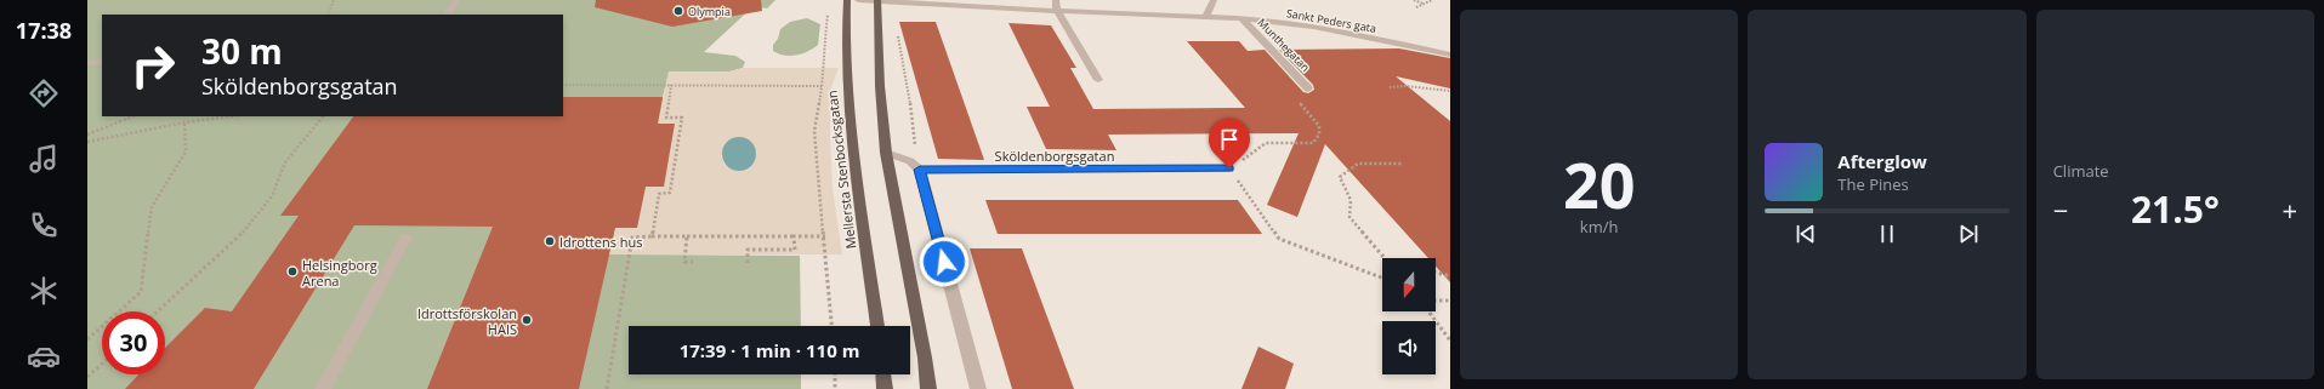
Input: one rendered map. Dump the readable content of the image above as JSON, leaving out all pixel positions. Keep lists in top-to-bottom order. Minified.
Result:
{"streets":{"main road":["Mellersta Stenbocksgatan"],"street":["Sankt Peders gata","Munthegatan","Sköldenborgsgatan"]},"crossings":[["Sankt Peders gata","Munthegatan"]],"places":["Olympia","Idrottens hus","Helsingborg Arena","Idrottsförskolan HAIS"],"north":"bottom","page":{"tabs":"17:38","tile":[["20","km/h"],"Climate"],"turn":["30 m","Sköldenborgsgatan"],"song":["Afterglow","The Pines"],"heat":["−","21.5°","+"],"limit":"30","trip":"17:39 · 1 min · 110 m"}}
